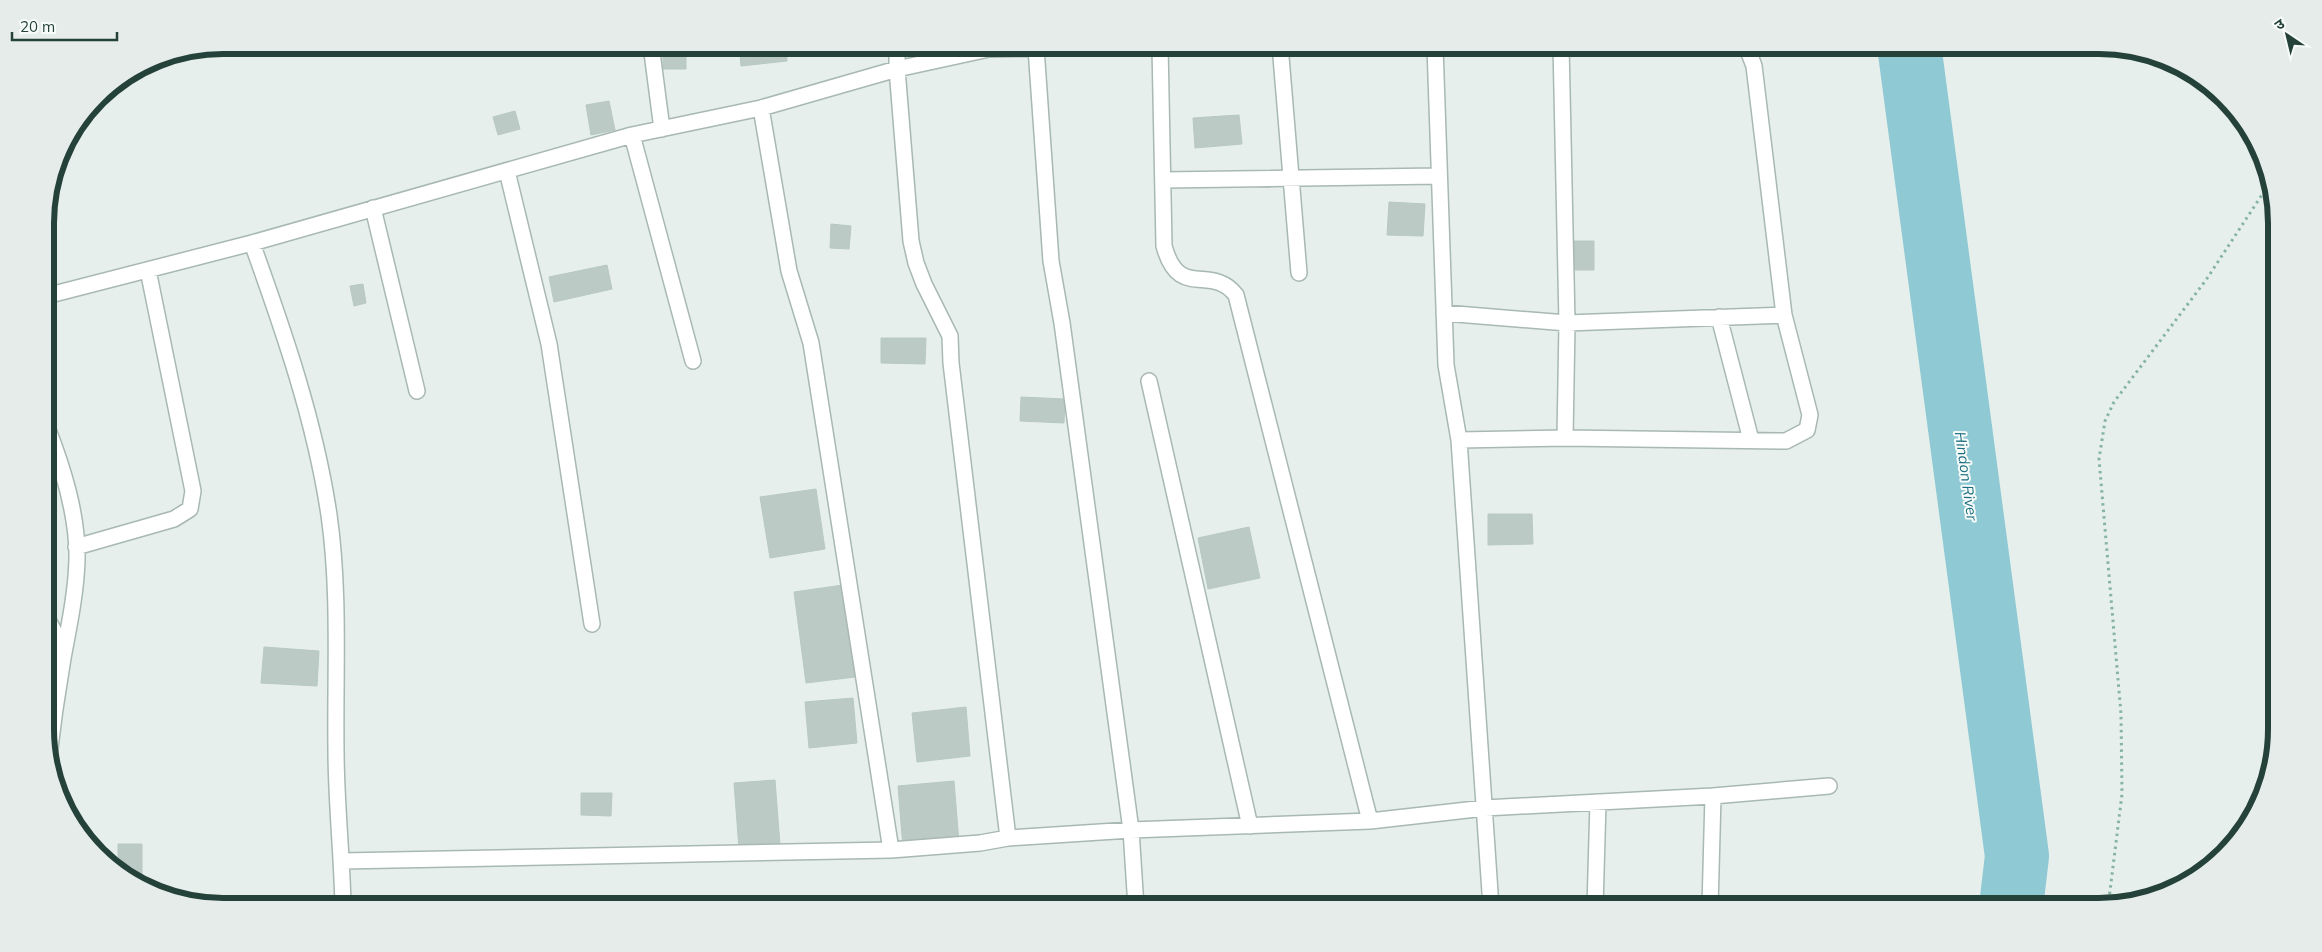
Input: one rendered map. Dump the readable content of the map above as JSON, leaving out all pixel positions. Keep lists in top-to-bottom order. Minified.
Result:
{"water":["Hindon River"],"scale_bar":"20 m","north":"top left"}
